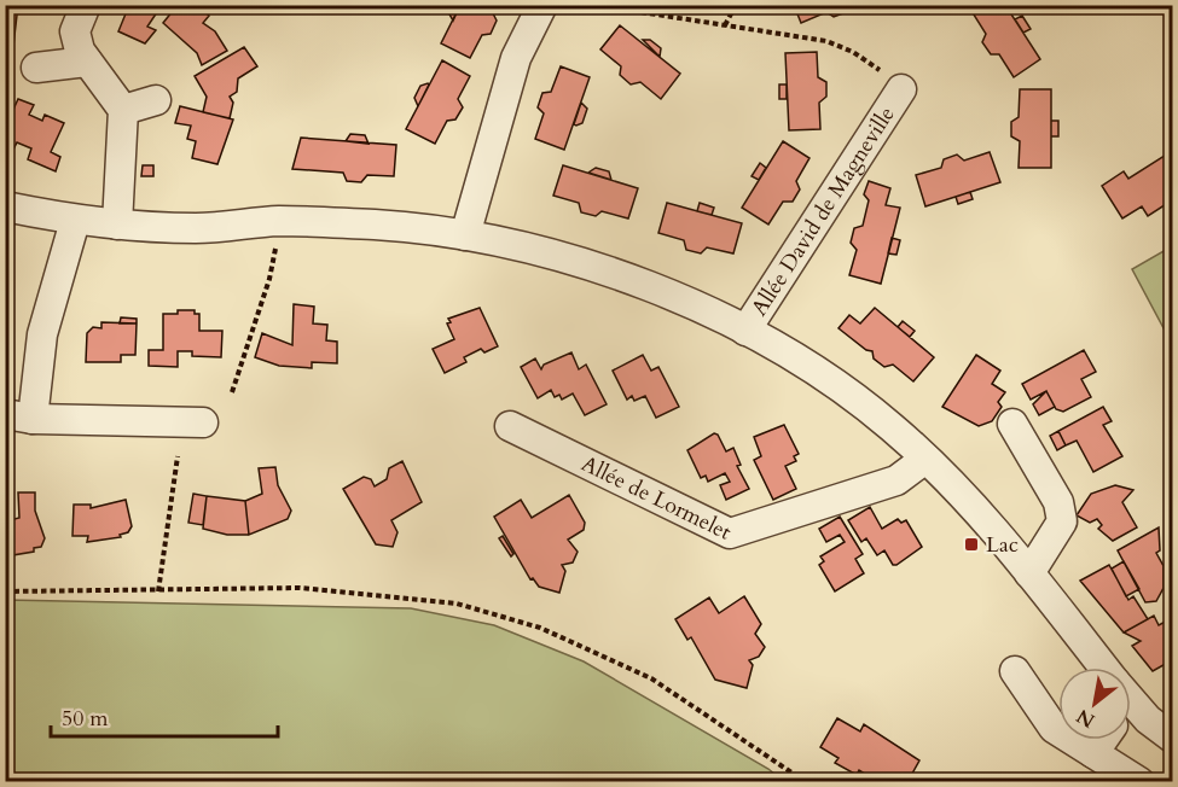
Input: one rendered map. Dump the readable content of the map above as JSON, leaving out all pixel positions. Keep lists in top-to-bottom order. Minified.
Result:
{"streets":{"street":["Allée David de Magneville","Allée de Lormelet"]},"places":{"transit":["Lac"]},"scale_bar":"50 m","north":"bottom left"}
